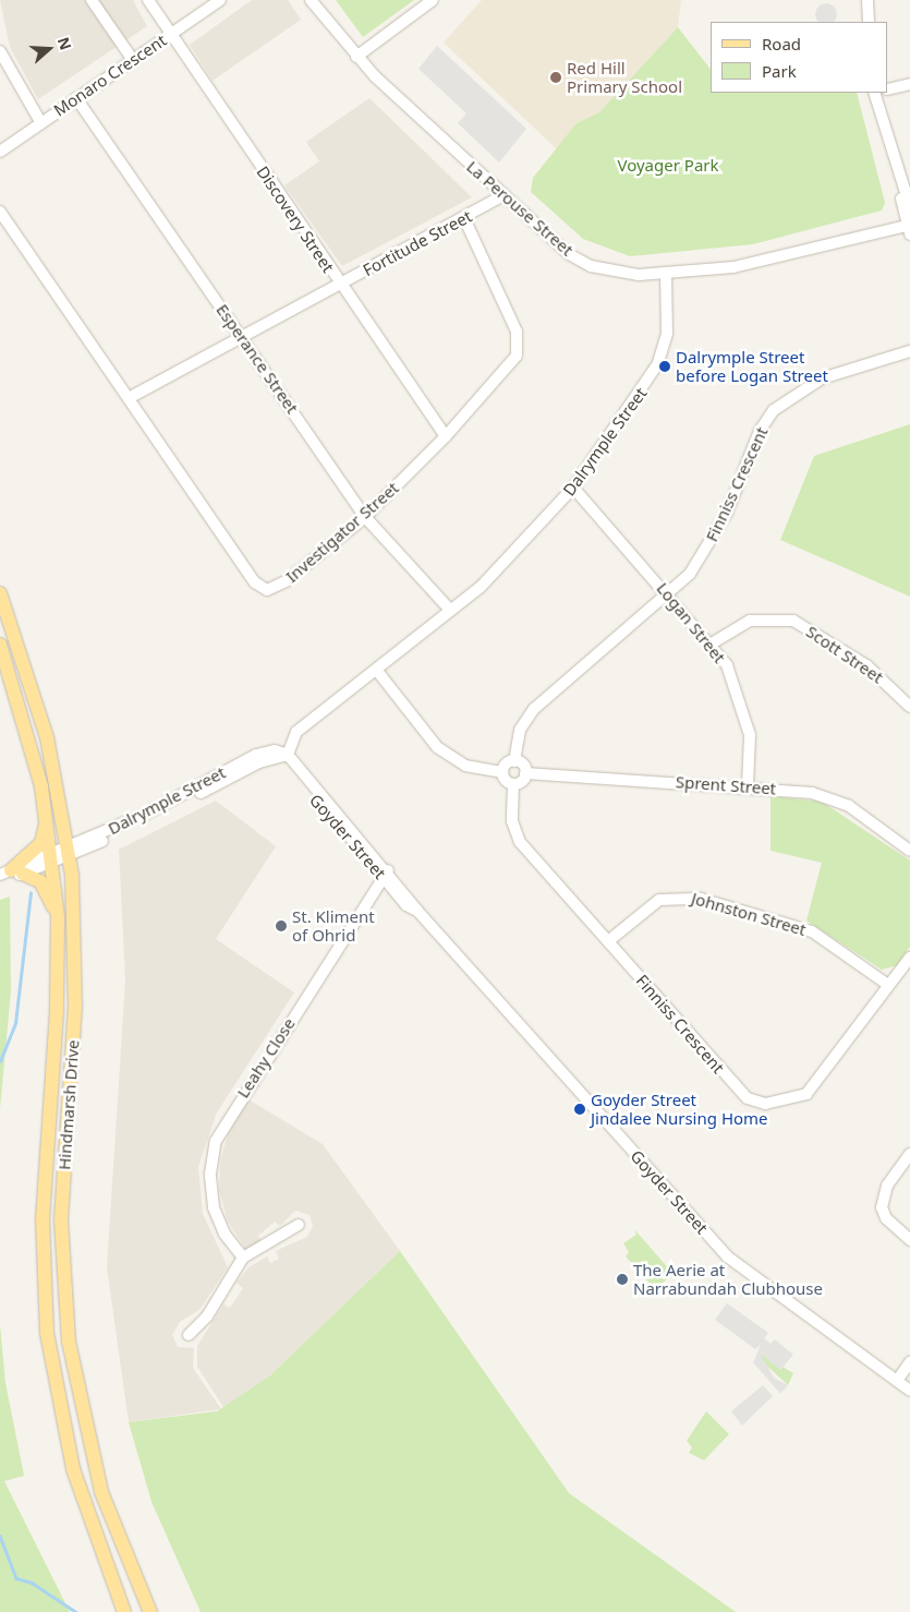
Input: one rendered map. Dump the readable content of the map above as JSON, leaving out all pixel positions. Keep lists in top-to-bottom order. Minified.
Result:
{"streets":{"main road":["Hindmarsh Drive"],"street":["Monaro Crescent","La Perouse Street","Discovery Street","Fortitude Street","Esperance Street","Dalrymple Street","Finniss Crescent","Investigator Street","Logan Street","Scott Street","Sprent Street","Goyder Street","Johnston Street","Leahy Close"]},"crossings":[["Monaro Crescent","Discovery Street"],["Monaro Crescent","Esperance Street"],["La Perouse Street","Fortitude Street"],["La Perouse Street","Dalrymple Street"],["Discovery Street","Fortitude Street"],["Discovery Street","Investigator Street"],["Fortitude Street","Esperance Street"],["Fortitude Street","Investigator Street"],["Esperance Street","Dalrymple Street"],["Esperance Street","Investigator Street"],["Dalrymple Street","Logan Street"],["Dalrymple Street","Goyder Street"],["Dalrymple Street","Hindmarsh Drive"],["Finniss Crescent","Logan Street"],["Finniss Crescent","Johnston Street"],["Logan Street","Scott Street"],["Logan Street","Sprent Street"],["Goyder Street","Leahy Close"]],"parks":["Voyager Park"],"places":["Red Hill Primary School","Dalrymple Street before Logan Street","St. Kliment of Ohrid","Goyder Street Jindalee Nursing Home","The Aerie at Narrabundah Clubhouse"],"legend":["Road","Park"],"north":"right"}
